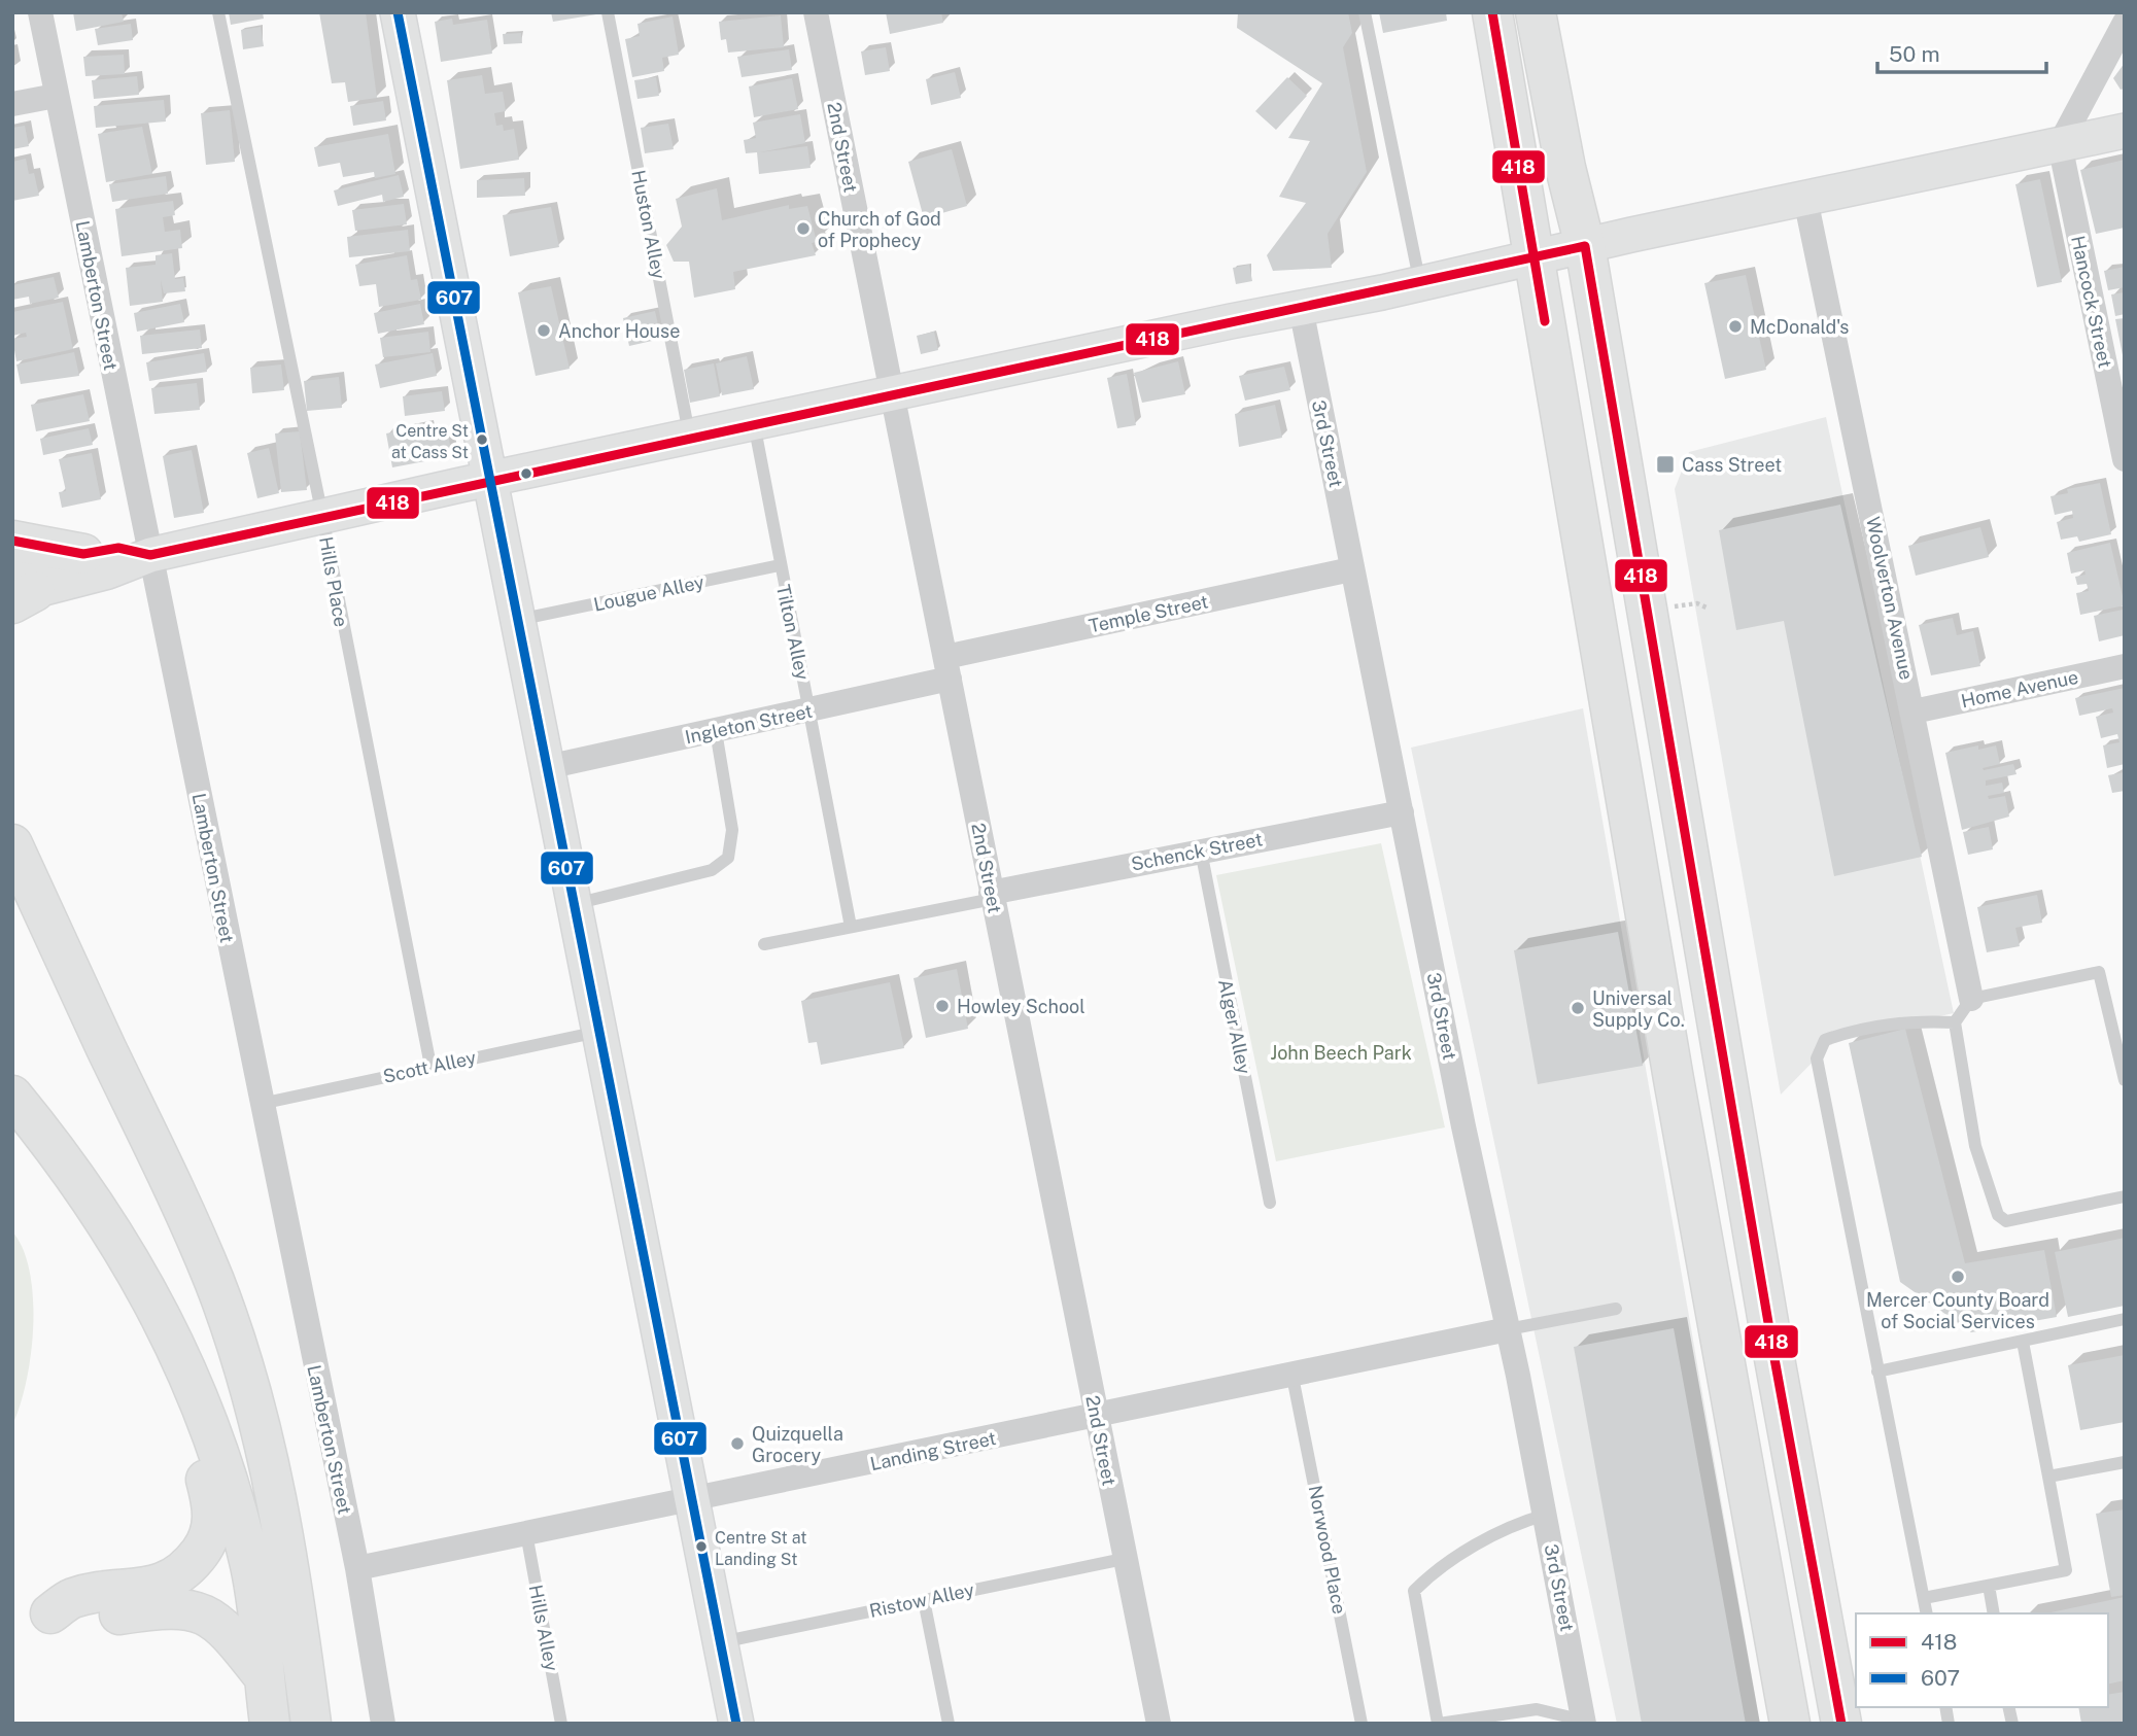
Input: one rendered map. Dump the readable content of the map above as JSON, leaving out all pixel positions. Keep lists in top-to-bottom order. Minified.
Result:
{"streets":{"street":["2nd Street","Lamberton Street","Hancock Street","3rd Street","Woolverton Avenue","Temple Street","Home Avenue","Ingleton Street","Schenck Street","Landing Street"],"lane":["Huston Alley","Hills Place","Lougue Alley","Tilton Alley","Alger Alley","Scott Alley","Norwood Place","Ristow Alley","Hills Alley"]},"crossings":[["2nd Street","Temple Street"],["2nd Street","Ingleton Street"],["2nd Street","Schenck Street"],["2nd Street","Landing Street"],["2nd Street","Ristow Alley"],["Lamberton Street","Scott Alley"],["Lamberton Street","Landing Street"],["3rd Street","Temple Street"],["3rd Street","Schenck Street"],["3rd Street","Landing Street"],["Hills Place","Scott Alley"],["Lougue Alley","Tilton Alley"],["Woolverton Avenue","Home Avenue"],["Temple Street","Ingleton Street"],["Tilton Alley","Ingleton Street"],["Tilton Alley","Schenck Street"],["Schenck Street","Alger Alley"],["Landing Street","Norwood Place"],["Landing Street","Hills Alley"]],"parks":["John Beech Park"],"places":{"other":["Church of God of Prophecy","McDonald's","Anchor House","Centre St at Cass St","Howley School","Universal Supply Co.","Mercer County Board of Social Services","Quizquella Grocery","Centre St at Landing St"],"transit":["Cass Street"]},"lines":["transit line 418","transit line 607"],"legend":["418","607"],"scale_bar":"50 m"}
